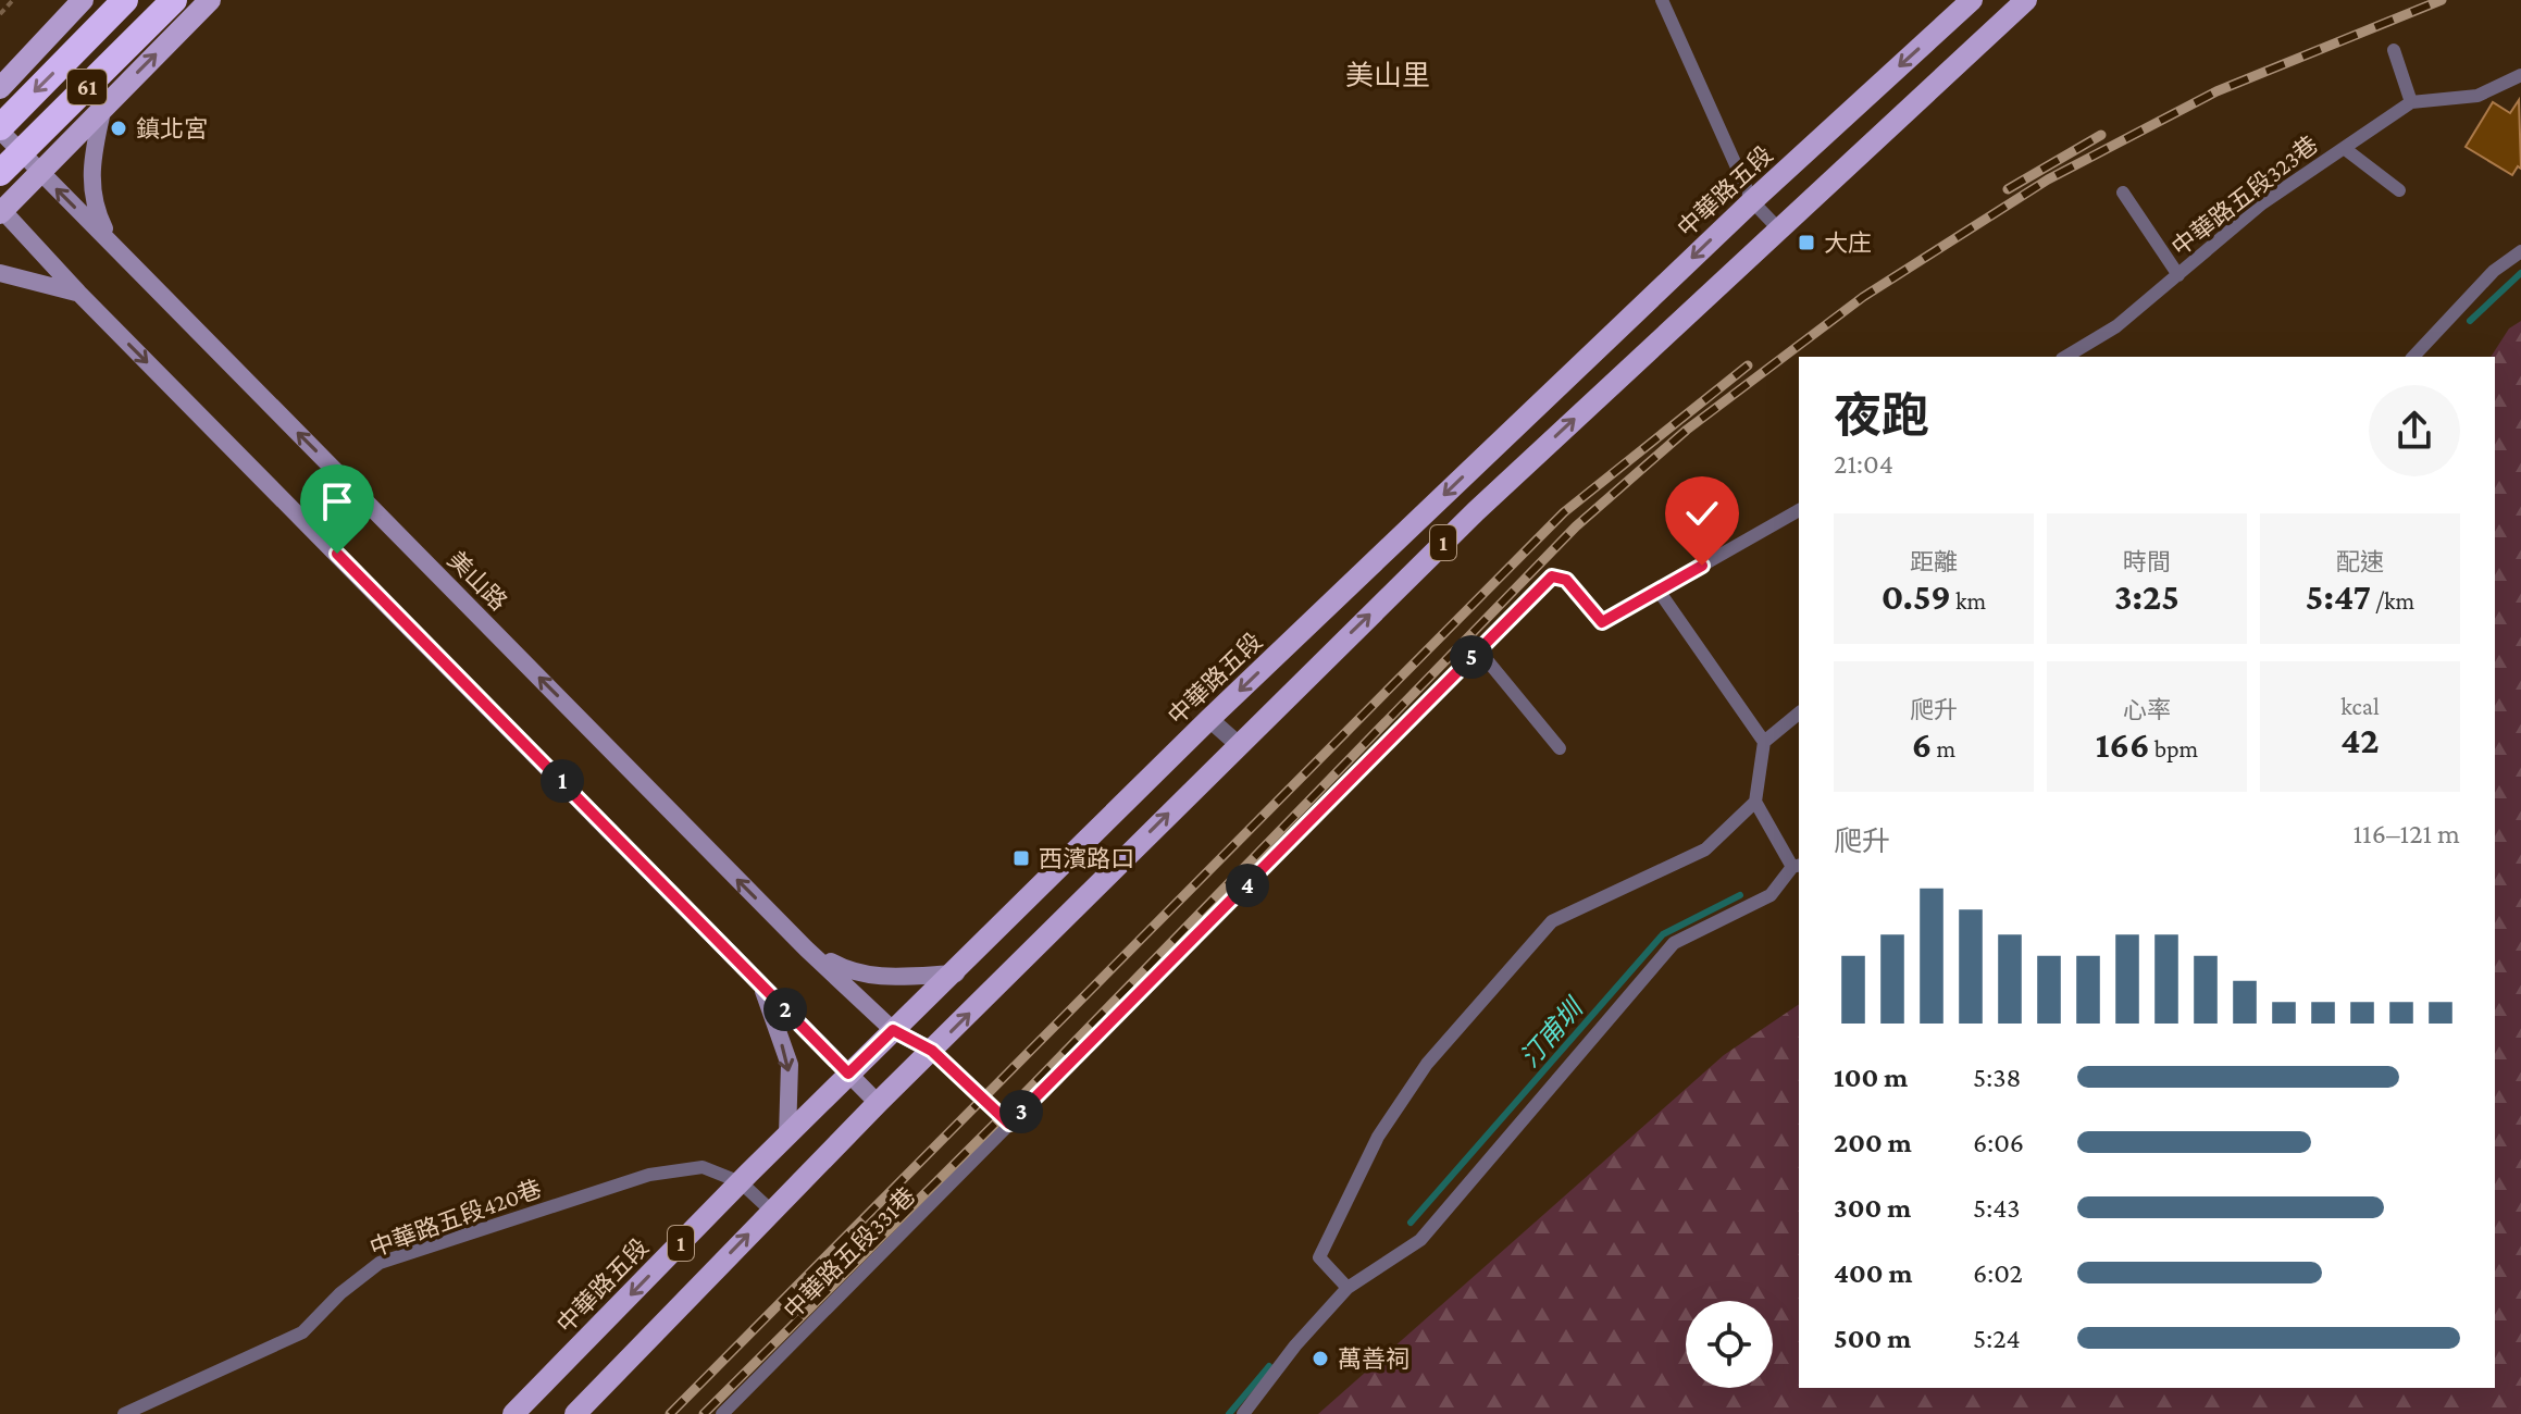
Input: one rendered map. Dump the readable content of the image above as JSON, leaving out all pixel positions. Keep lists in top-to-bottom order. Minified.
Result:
{"streets":{"highway":["61"],"main road":["中華路五段","1"],"street":["美山路"],"lane":["中華路五段323巷","中華路五段420巷","中華路五段331巷"]},"crossings":[["61","美山路"],["中華路五段","美山路"],["中華路五段","中華路五段420巷"],["1","美山路"],["1","中華路五段420巷"]],"districts":["美山里"],"water":["汀甫圳"],"places":{"other":["鎮北宮","萬善祠"],"transit":["大庄","西濱路口"]},"page":{"heading":["夜跑","21:04"],"stats":[["距離","0.59 km"],["時間","3:25"],["配速","5:47 /km"],["爬升","6 m"],["心率","166 bpm"],["kcal","42"]],"pins":["5","1","4","2","3"],"chart":["爬升","116–121 m"],"list":[{"name":"100 m","note":"5:38"},{"name":"200 m","note":"6:06"},{"name":"300 m","note":"5:43"},{"name":"400 m","note":"6:02"},{"name":"500 m","note":"5:24"}]}}
